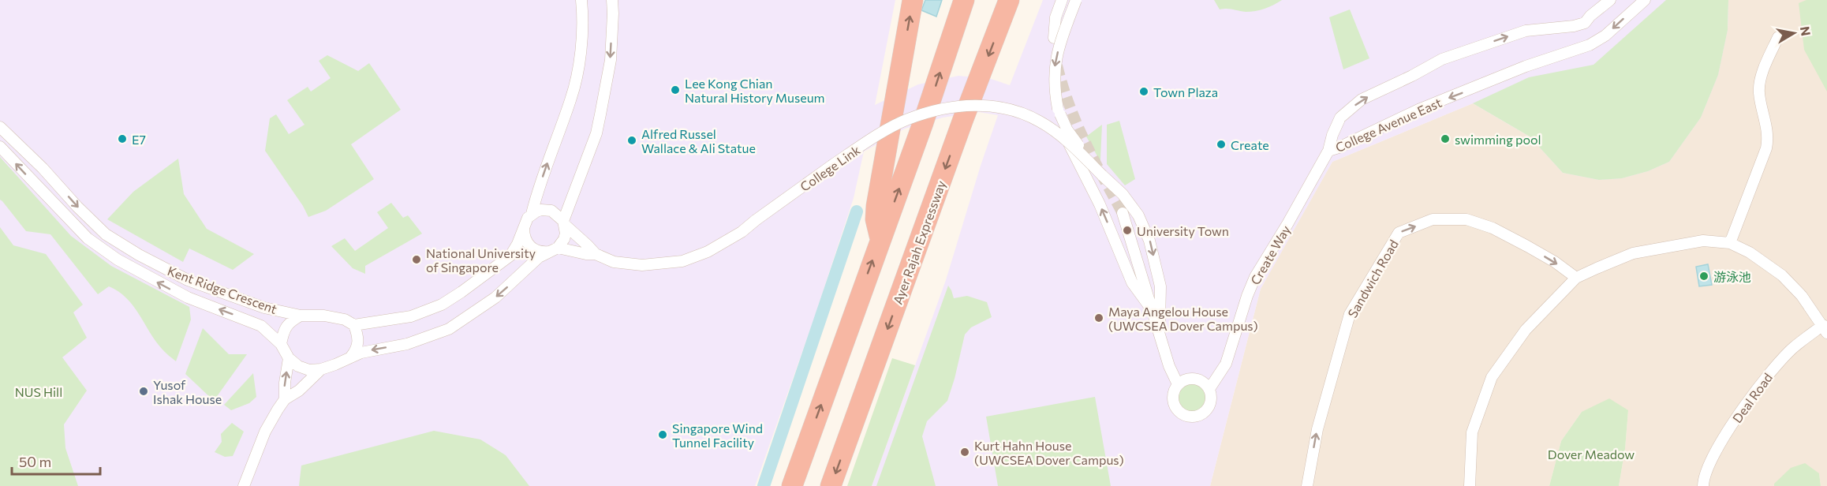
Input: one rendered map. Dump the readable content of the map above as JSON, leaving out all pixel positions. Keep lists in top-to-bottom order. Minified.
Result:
{"streets":{"highway":["Ayer Rajah Expressway"],"street":["College Avenue East","College Link","Create Way","Sandwich Road","Kent Ridge Crescent","Deal Road"]},"crossings":[["College Avenue East","Create Way"],["College Link","Create Way"],["College Link","Kent Ridge Crescent"]],"parks":["NUS Hill","Dover Meadow"],"places":["Lee Kong Chian Natural History Museum","Town Plaza","E7","swimming pool","Alfred Russel Wallace & Ali Statue","Create","University Town","National University of Singapore","游泳池","Maya Angelou House (UWCSEA Dover Campus)","Yusof Ishak House","Singapore Wind Tunnel Facility","Kurt Hahn House (UWCSEA Dover Campus)"],"scale_bar":"50 m","north":"right"}
